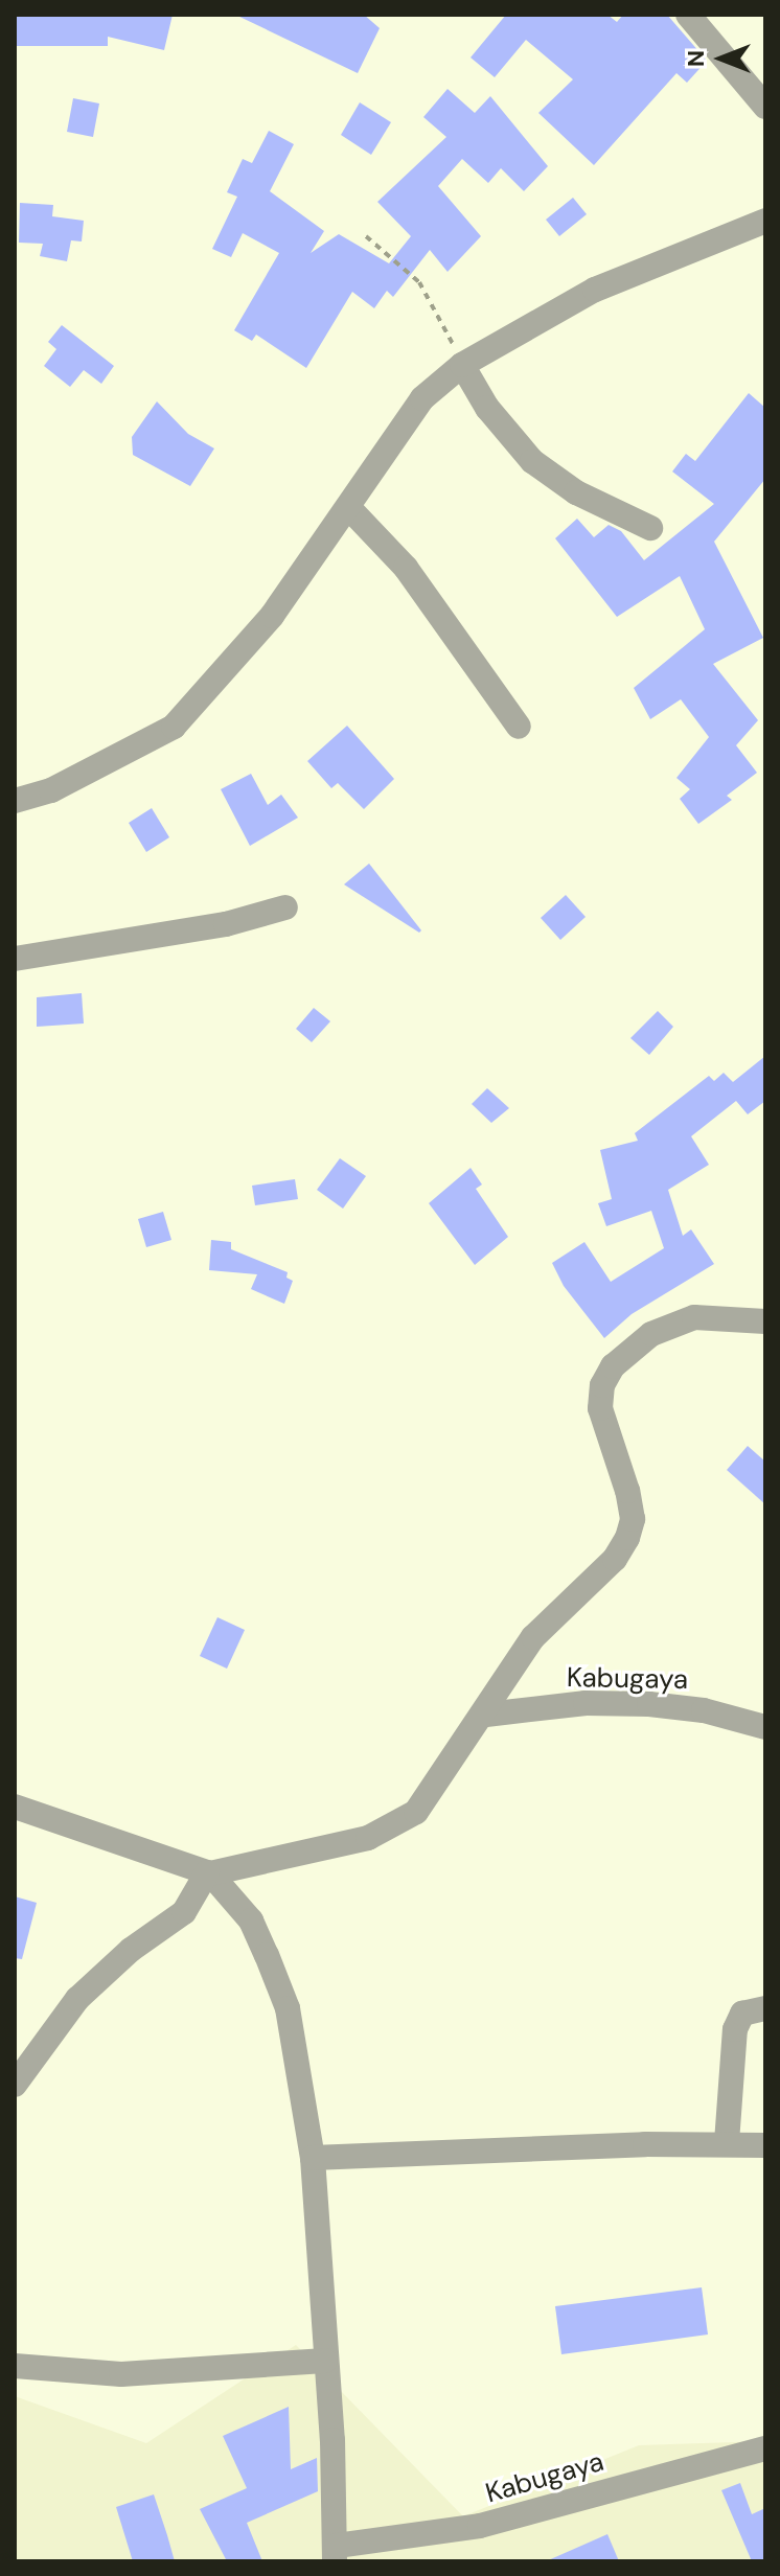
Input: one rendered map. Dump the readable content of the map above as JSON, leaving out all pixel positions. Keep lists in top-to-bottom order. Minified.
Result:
{"streets":{"street":["Kabugaya"]},"north":"left"}
